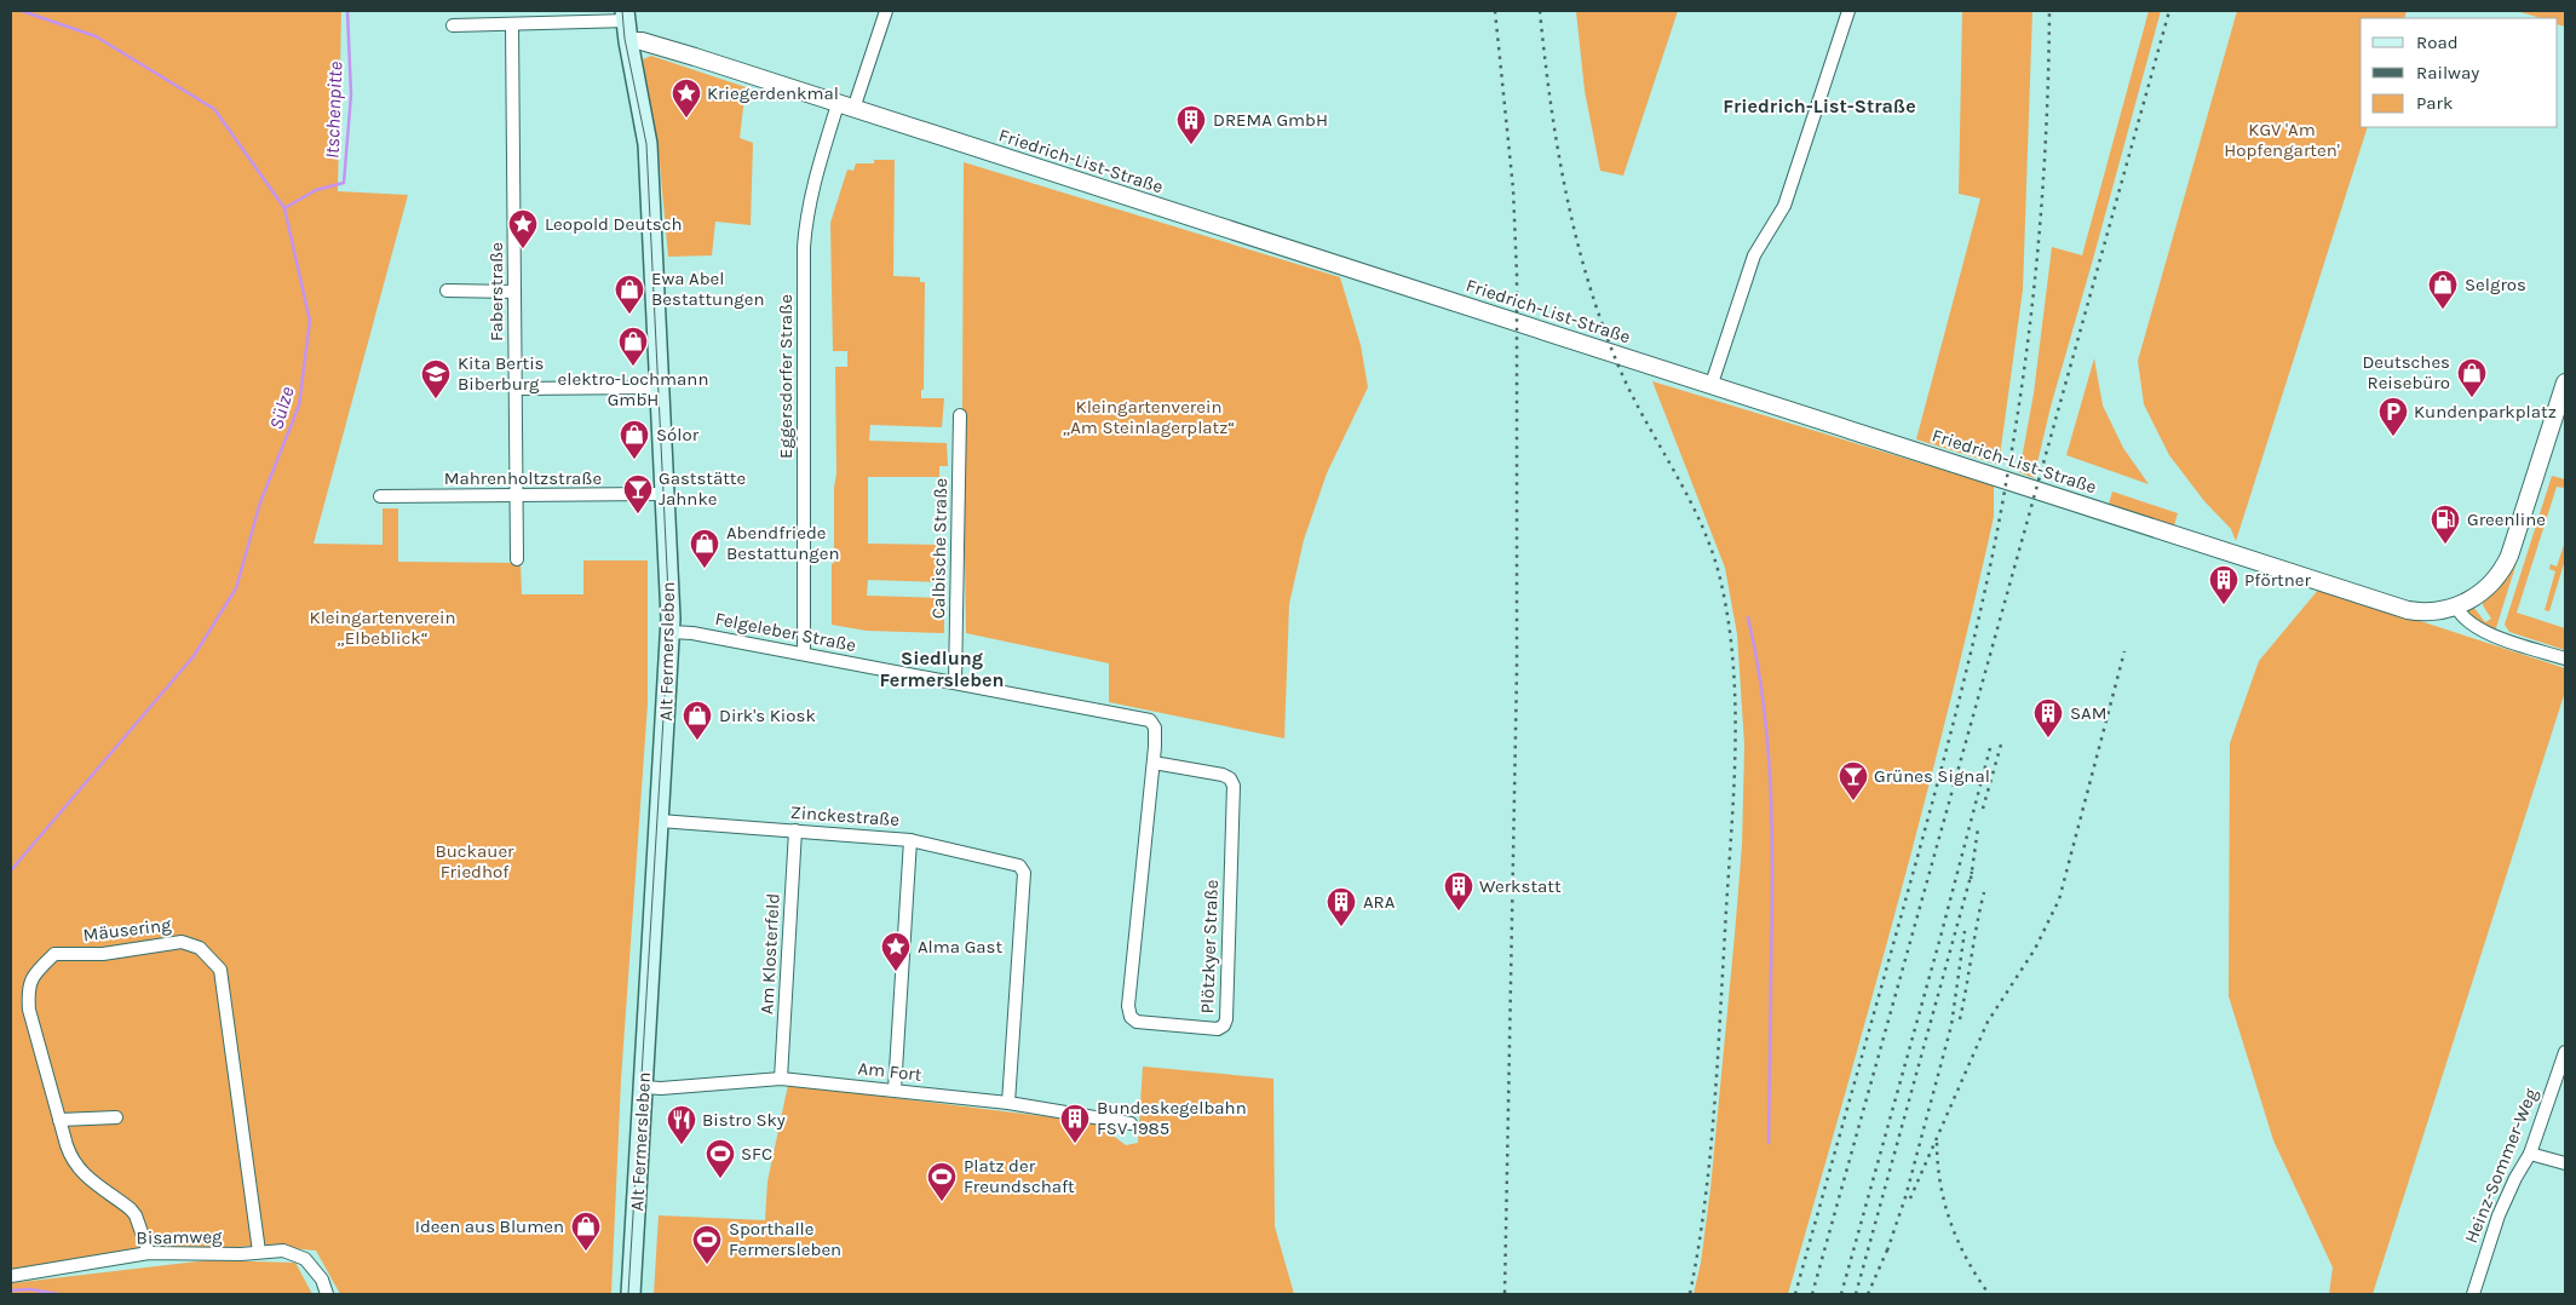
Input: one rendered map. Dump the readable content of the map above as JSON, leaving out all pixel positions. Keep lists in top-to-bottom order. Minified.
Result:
{"streets":{"main road":["Alt Fermersleben"],"street":["Friedrich-List-Straße","Faberstraße","Eggersdorfer Straße","Mahrenholtzstraße","Calbische Straße","Felgeleber Straße","Zinckestraße","Mäusering","Plötzkyer Straße","Am Klosterfeld","Am Fort","Heinz-Sommer-Weg","Bisamweg"]},"crossings":[["Friedrich-List-Straße","Eggersdorfer Straße"],["Friedrich-List-Straße","Alt Fermersleben"],["Faberstraße","Mahrenholtzstraße"],["Eggersdorfer Straße","Felgeleber Straße"],["Mahrenholtzstraße","Alt Fermersleben"],["Calbische Straße","Felgeleber Straße"],["Felgeleber Straße","Alt Fermersleben"],["Felgeleber Straße","Plötzkyer Straße"],["Alt Fermersleben","Zinckestraße"],["Alt Fermersleben","Am Fort"],["Zinckestraße","Am Klosterfeld"],["Zinckestraße","Am Fort"],["Mäusering","Bisamweg"],["Am Klosterfeld","Am Fort"]],"districts":["Friedrich-List-Straße","Siedlung Fermersleben"],"water":["Itschenpitte","Sülze"],"parks":["KGV 'Am Hopfengarten'","Kleingartenverein „Am Steinlagerplatz“","Kleingartenverein „Elbeblick“","Buckauer Friedhof"],"places":{"place":["Kriegerdenkmal","Leopold Deutsch","Alma Gast"],"building":["DREMA GmbH","Pförtner","SAM","Werkstatt","ARA","Bundeskegelbahn FSV 1985"],"shop":["Selgros","Ewa Abel Bestattungen","elektro-Lochmann GmbH","Deutsches Reisebüro","Sólor","Abendfriede Bestattungen","Dirk's Kiosk","Ideen aus Blumen"],"school or university":["Kita Bertis Biberburg"],"parking":["Kundenparkplatz"],"bar":["Gaststätte Jahnke","Grünes Signal"],"fuel station":["Greenline"],"restaurant":["Bistro Sky"],"sports":["SFC","Platz der Freundschaft","Sporthalle Fermersleben"]},"legend":["Road","Railway","Park"]}
